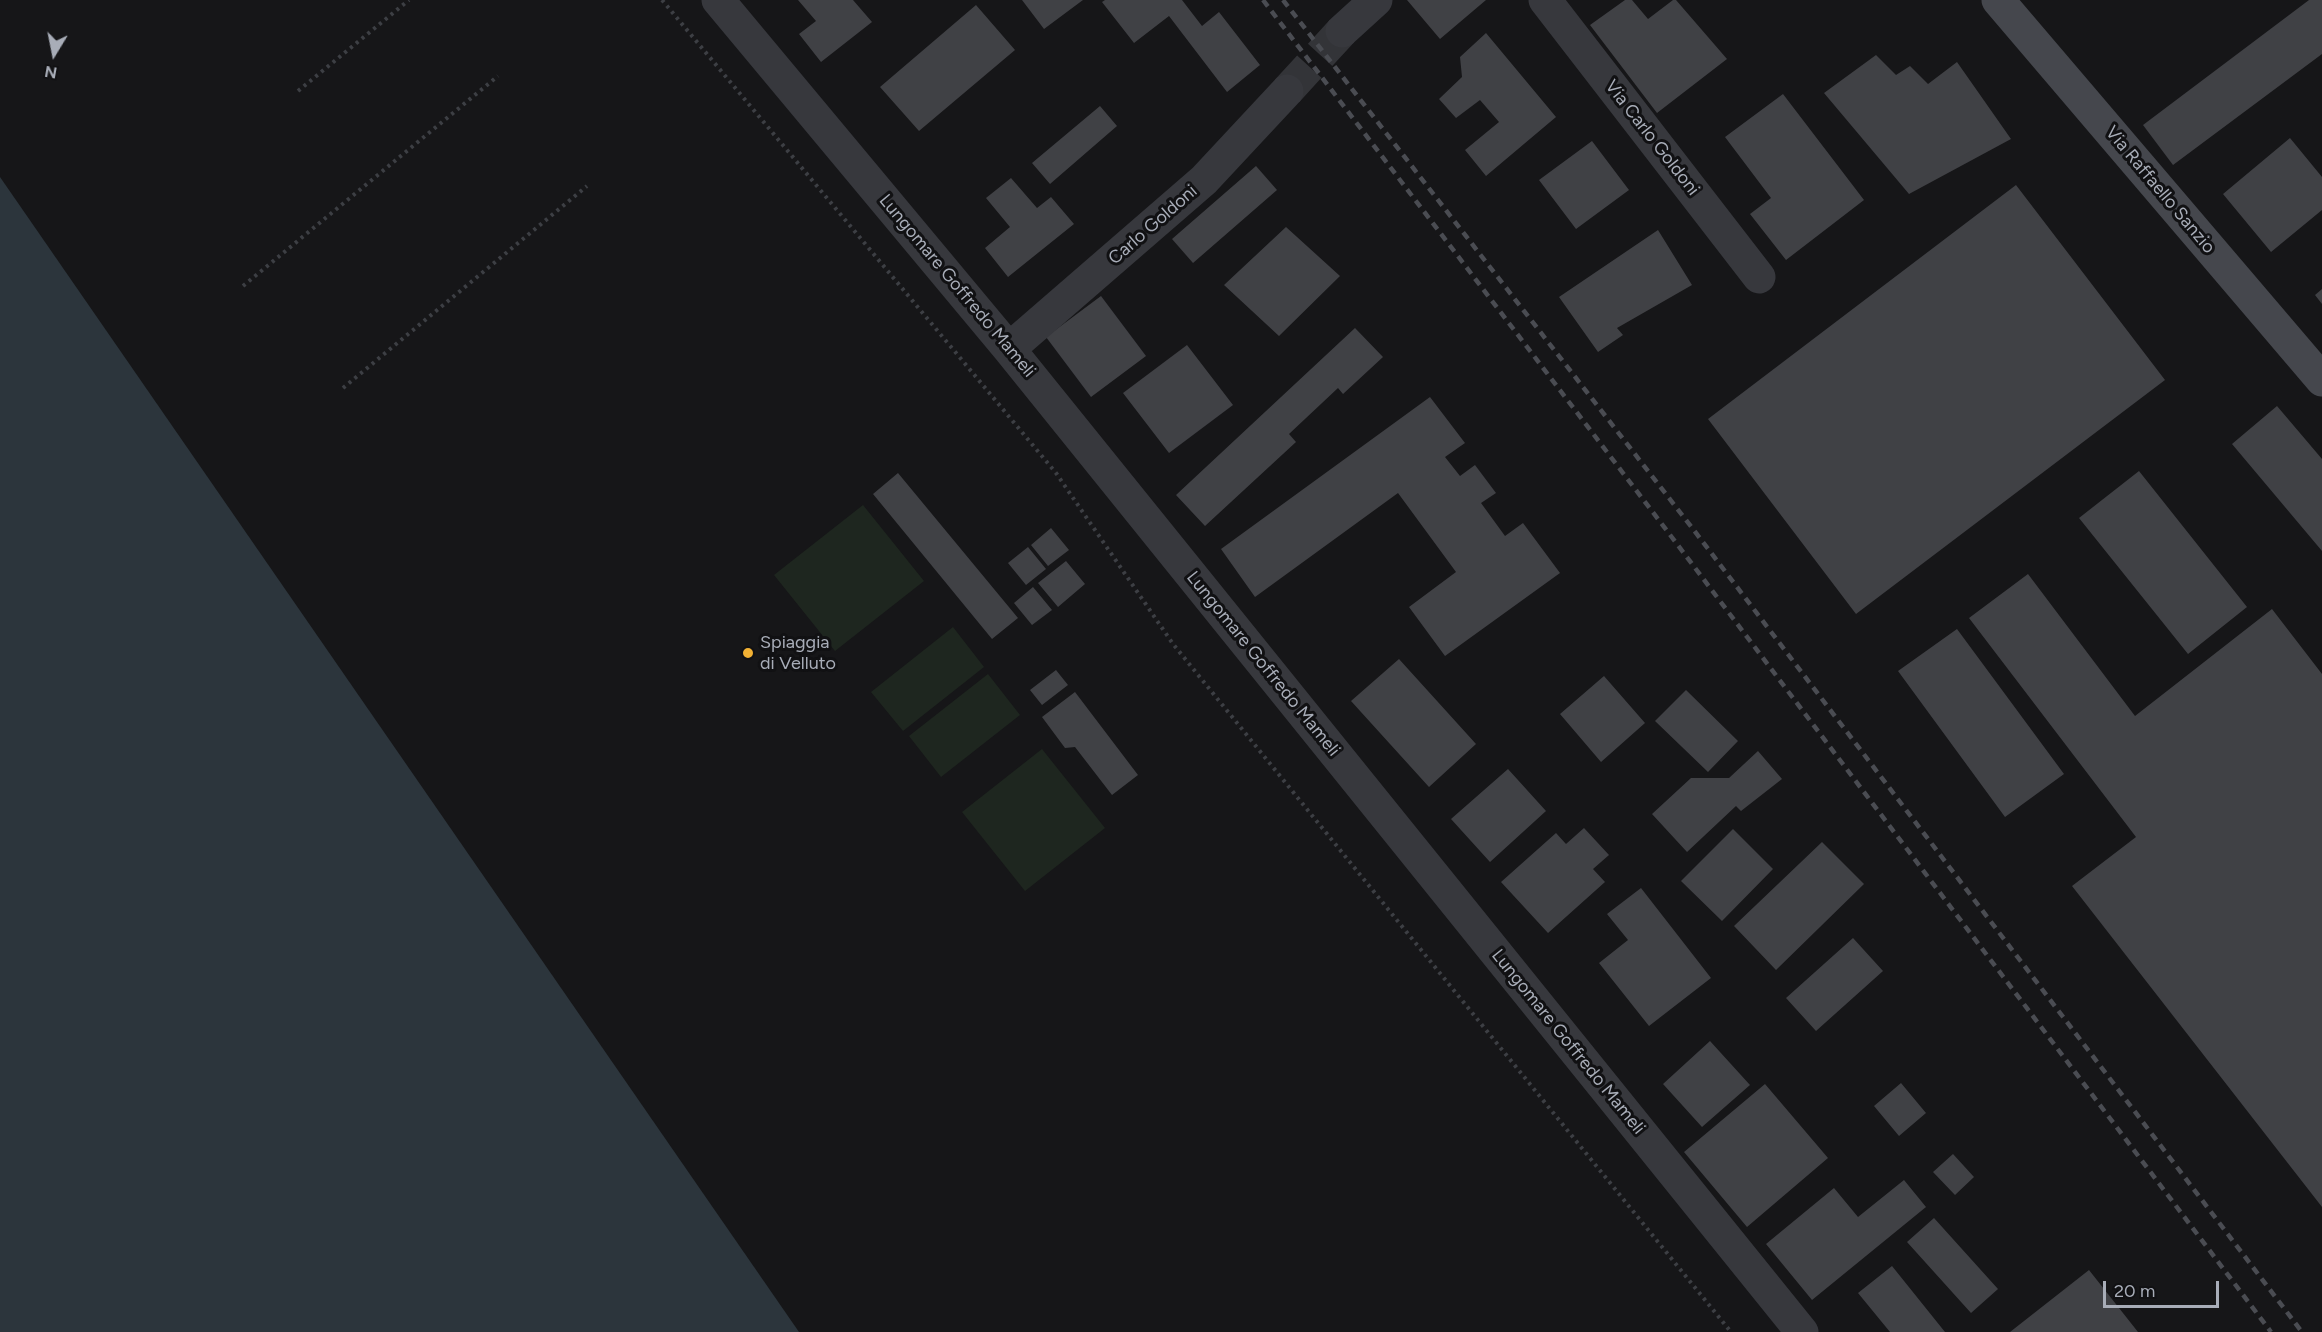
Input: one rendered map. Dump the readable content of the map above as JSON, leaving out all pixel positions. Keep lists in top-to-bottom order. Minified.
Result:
{"streets":{"main road":["Via Raffaello Sanzio"],"street":["Via Carlo Goldoni","Carlo Goldoni","Lungomare Goffredo Mameli"]},"crossings":[["Carlo Goldoni","Lungomare Goffredo Mameli"]],"places":["Spiaggia di Velluto"],"scale_bar":"20 m","north":"bottom"}
